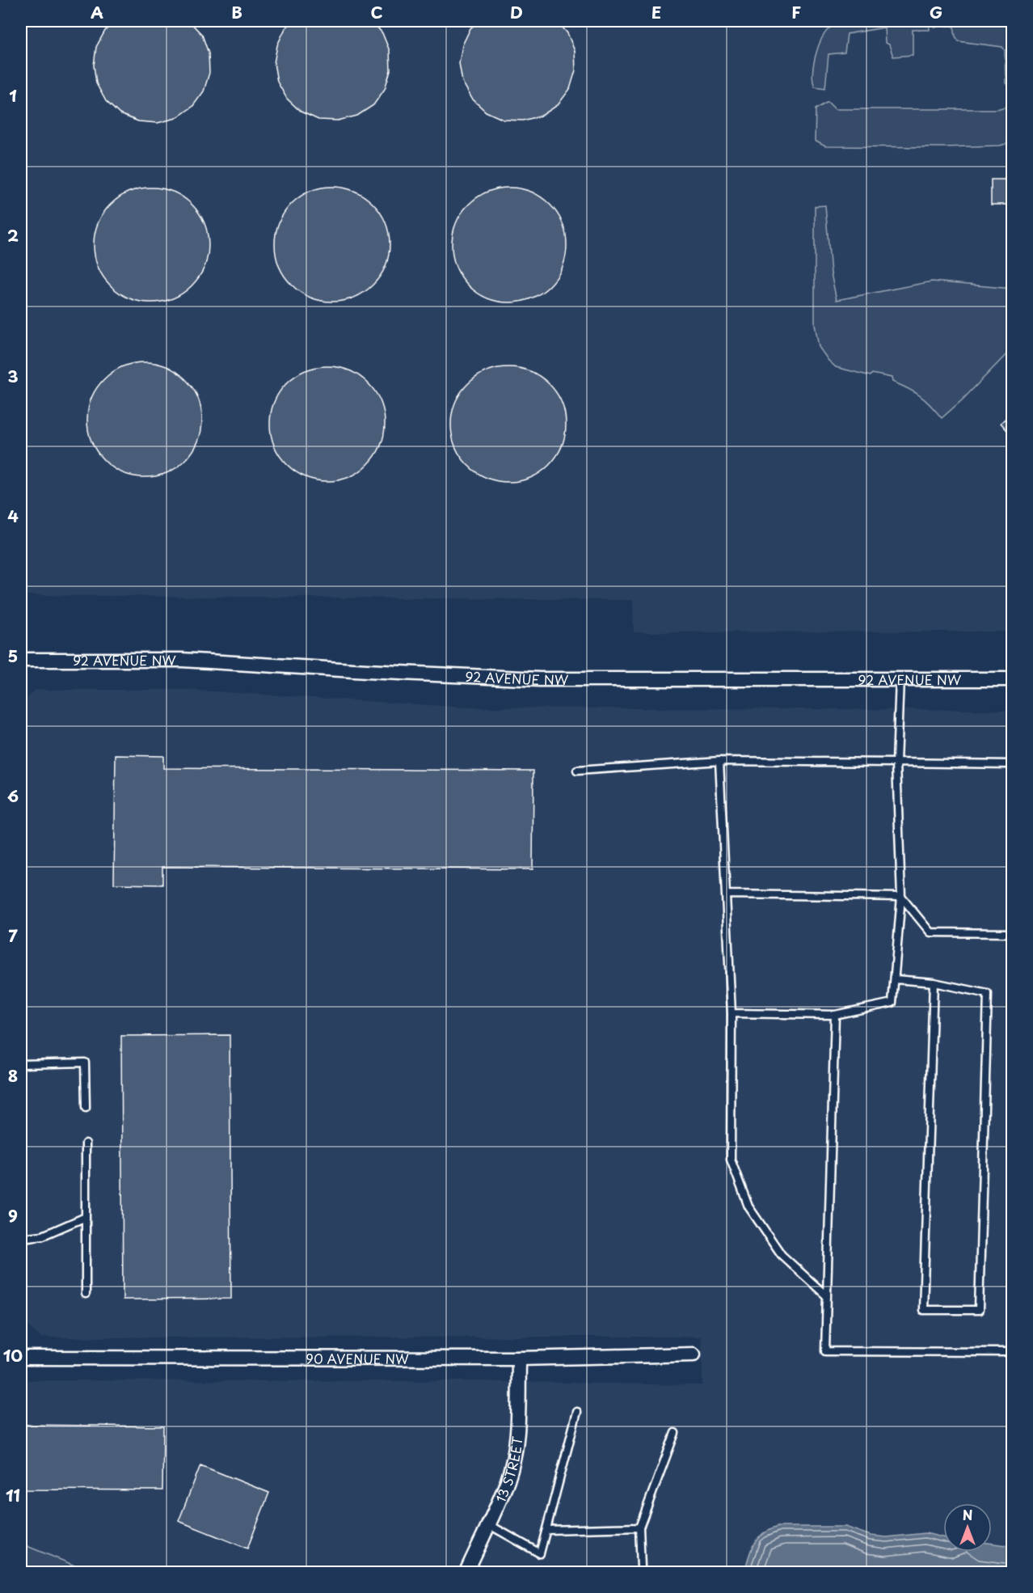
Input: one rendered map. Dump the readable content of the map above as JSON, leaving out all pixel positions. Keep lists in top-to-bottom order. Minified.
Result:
{"streets":{"street":["92 AVENUE NW","90 AVENUE NW","13 STREET"]},"crossings":[["90 AVENUE NW","13 STREET"]],"north":"top","grid":{"columns":["A","B","C","D","E","F","G"],"rows":["1","2","3","4","5","6","7","8","9","10","11"]}}
